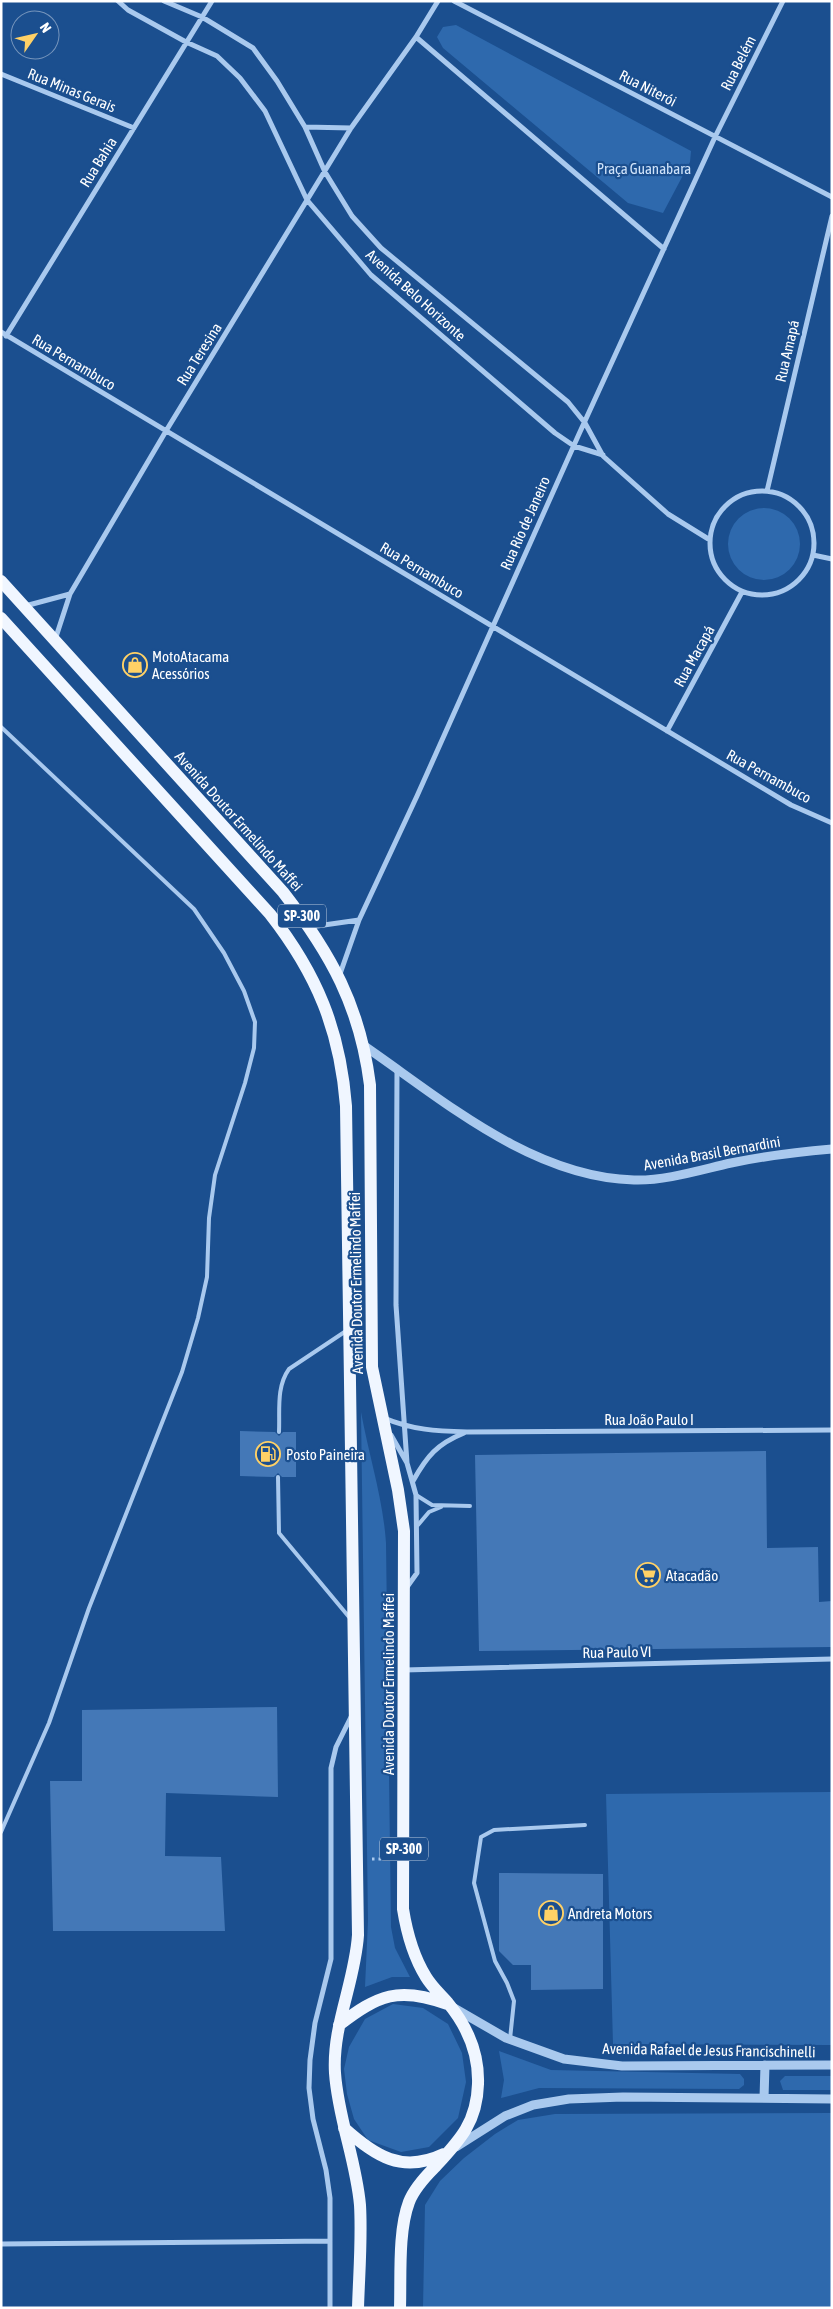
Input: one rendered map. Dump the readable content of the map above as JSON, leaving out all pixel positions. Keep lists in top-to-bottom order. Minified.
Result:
{"streets":{"main road":["Avenida Doutor Ermelindo Maffei","SP-300"],"street":["Rua Belém","Rua Niterói","Rua Minas Gerais","Rua Bahia","Avenida Belo Horizonte","Rua Amapá","Rua Teresina","Rua Pernambuco","Rua Rio de Janeiro","Rua Macapá","Avenida Brasil Bernardini","Rua João Paulo I","Rua Paulo VI","Avenida Rafael de Jesus Francischinelli"]},"crossings":[["Rua Belém","Rua Niterói"],["Rua Belém","Rua Rio de Janeiro"],["Rua Niterói","Rua Rio de Janeiro"],["Rua Minas Gerais","Rua Bahia"],["Rua Bahia","Avenida Belo Horizonte"],["Rua Bahia","Rua Pernambuco"],["Avenida Belo Horizonte","Rua Amapá"],["Avenida Belo Horizonte","Rua Teresina"],["Avenida Belo Horizonte","Rua Rio de Janeiro"],["Avenida Belo Horizonte","Rua Macapá"],["Rua Amapá","Rua Macapá"],["Rua Teresina","Rua Pernambuco"],["Rua Teresina","Avenida Doutor Ermelindo Maffei"],["Rua Pernambuco","Rua Rio de Janeiro"],["Rua Pernambuco","Rua Macapá"],["Rua Rio de Janeiro","Avenida Doutor Ermelindo Maffei"],["Avenida Doutor Ermelindo Maffei","Avenida Brasil Bernardini"],["Avenida Doutor Ermelindo Maffei","Rua João Paulo I"],["Avenida Doutor Ermelindo Maffei","Rua Paulo VI"],["Avenida Doutor Ermelindo Maffei","Avenida Rafael de Jesus Francischinelli"]],"parks":["Praça Guanabara"],"places":{"shop":["MotoAtacama Acessórios","Andreta Motors"],"fuel station":["Posto Paineira"],"supermarket":["Atacadão"]},"north":"top right"}
